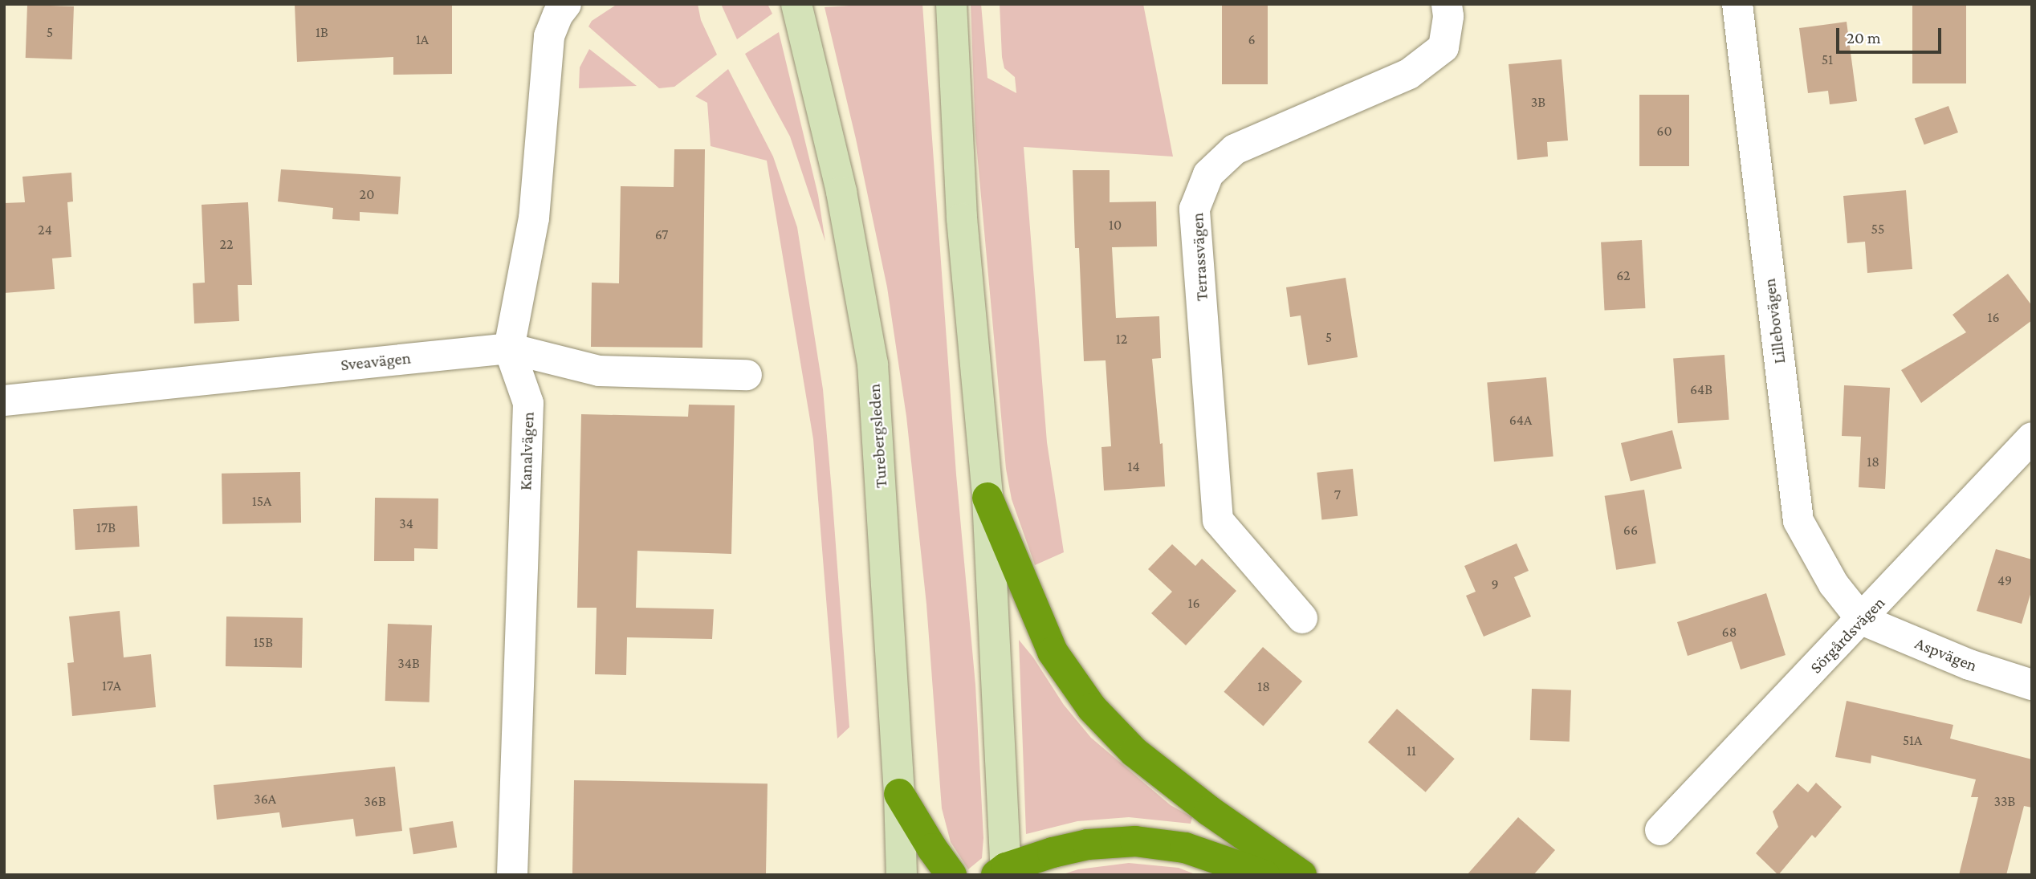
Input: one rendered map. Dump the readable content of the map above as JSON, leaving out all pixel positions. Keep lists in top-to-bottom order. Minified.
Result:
{"streets":{"main road":["Turebergsleden"],"street":["Terrassvägen","Lillebovägen","Sveavägen","Kanalvägen","Sörgårdsvägen","Aspvägen"]},"crossings":[["Lillebovägen","Sörgårdsvägen"],["Lillebovägen","Aspvägen"],["Sveavägen","Kanalvägen"],["Sörgårdsvägen","Aspvägen"]],"house_numbers":["5","1B","1A","6","51","3B","60","20","10","55","24","67","22","62","16","5","12","64B","64A","18","14","7","15A","34","17B","66","49","9","16","68","15B","34B","17A","18","51A","11","36A","36B","33B"],"scale_bar":"20 m"}
